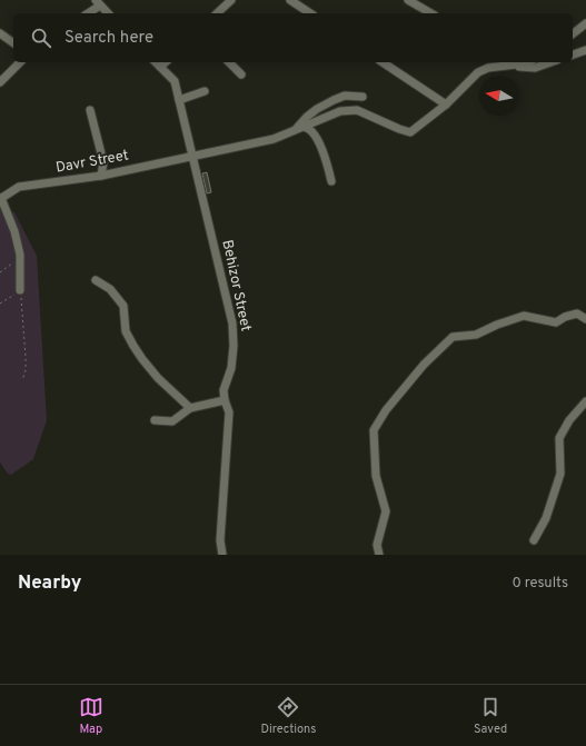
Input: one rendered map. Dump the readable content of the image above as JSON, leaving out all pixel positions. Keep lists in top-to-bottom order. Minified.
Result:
{"streets":{"street":["Davr Street","Behizor Street"]},"crossings":[["Davr Street","Behizor Street"]],"north":"left","page":{"search":"Search here","heading":["Nearby","0 results"],"nav":["Map","Directions","Saved"]}}
